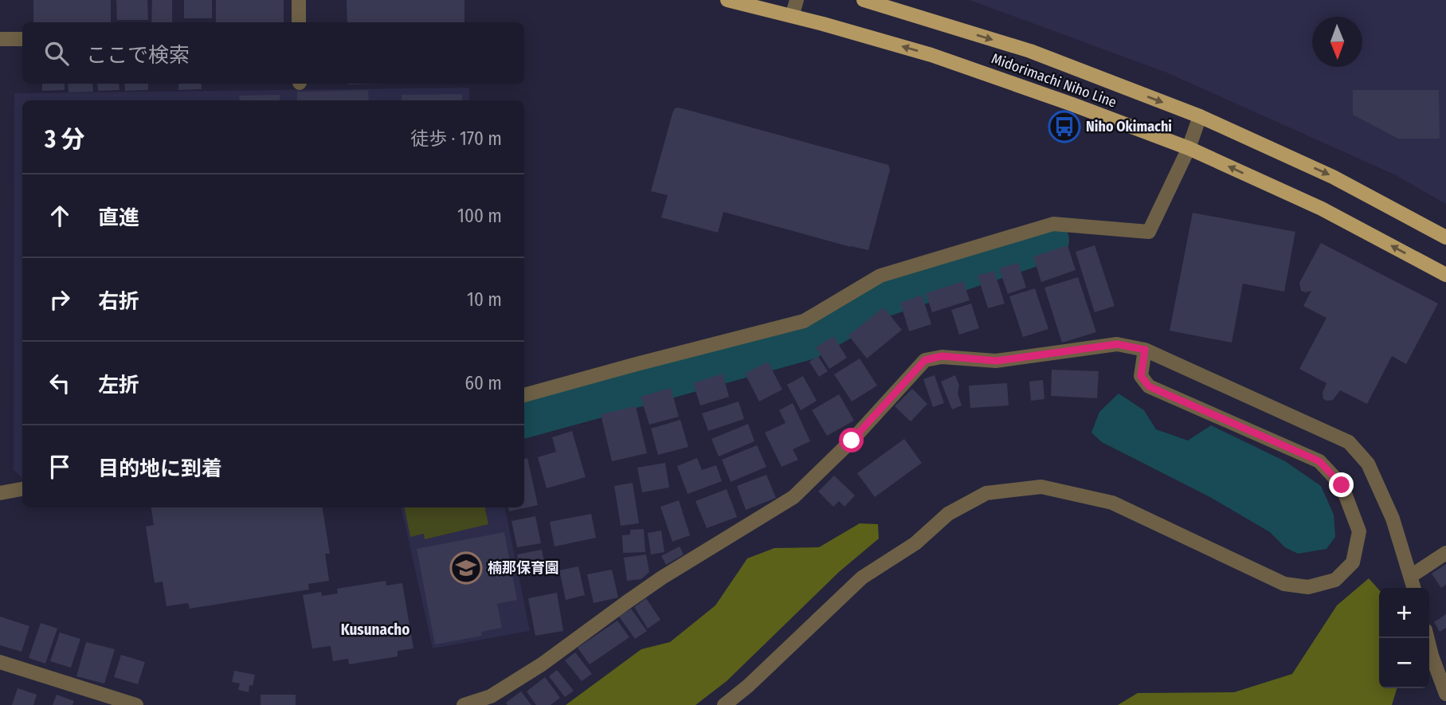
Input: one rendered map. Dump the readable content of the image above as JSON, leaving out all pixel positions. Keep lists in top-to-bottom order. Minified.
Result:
{"streets":{"main road":["Midorimachi Niho Line"]},"districts":["Kusunacho"],"places":{"bus stop":["Niho Okimachi"],"school or university":["楠那保育園"]},"north":"bottom","page":{"search":"ここで検索","heading":["3 分","徒歩 · 170 m"],"list":[["直進","100 m"],["右折","10 m"],["左折","60 m"],"目的地に到着"],"map_buttons":["+","−"]}}
